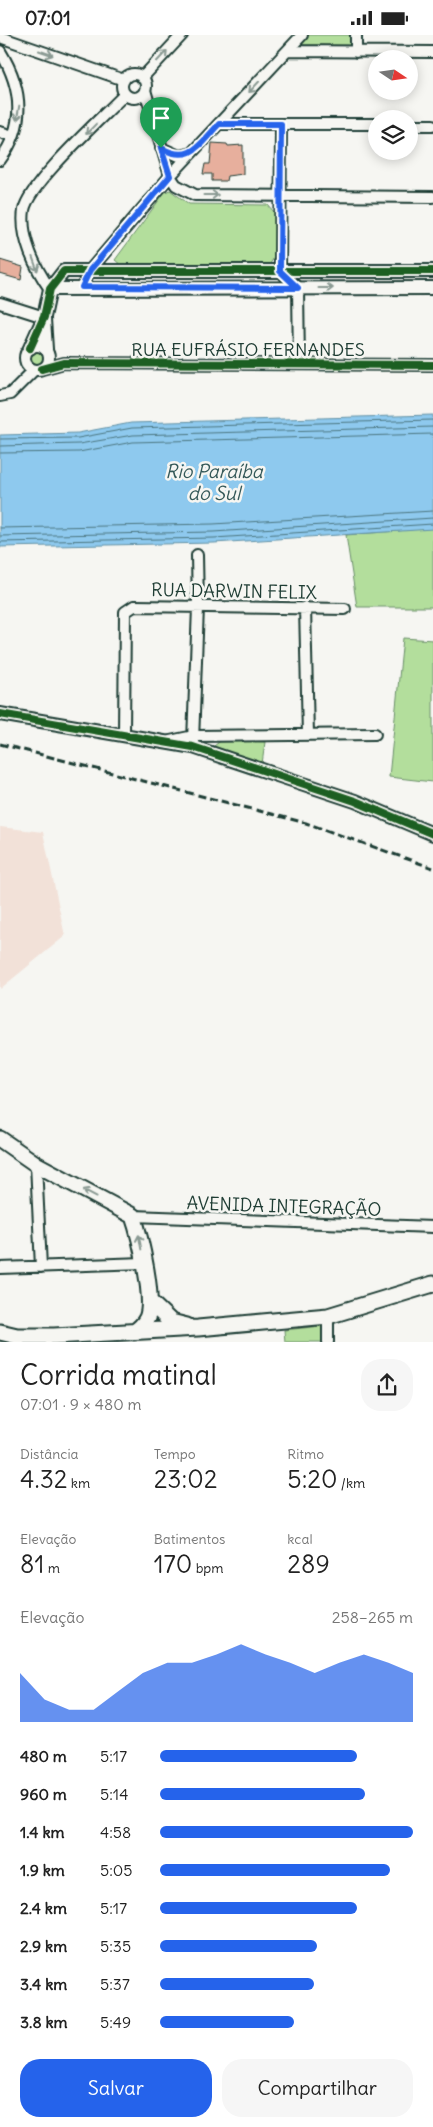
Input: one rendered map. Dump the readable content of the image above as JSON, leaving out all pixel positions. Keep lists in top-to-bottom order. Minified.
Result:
{"streets":{"street":["RUA EUFRÁSIO FERNANDES","RUA DARWIN FELIX","AVENIDA INTEGRAÇÃO"]},"water":["Rio Paraíba do Sul"],"north":"right","page":{"status":"07:01","heading":["Corrida matinal","07:01 · 9 × 480 m"],"stats":[["Distância","4.32 km"],["Tempo","23:02"],["Ritmo","5:20 /km"],["Elevação","81 m"],["Batimentos","170 bpm"],["kcal","289"]],"chart":["Elevação","258–265 m"],"list":[{"name":"480 m","note":"5:17"},{"name":"960 m","note":"5:14"},{"name":"1.4 km","note":"4:58"},{"name":"1.9 km","note":"5:05"},{"name":"2.4 km","note":"5:17"},{"name":"2.9 km","note":"5:35"},{"name":"3.4 km","note":"5:37"},{"name":"3.8 km","note":"5:49"}],"buttons":["Salvar","Compartilhar"]}}
